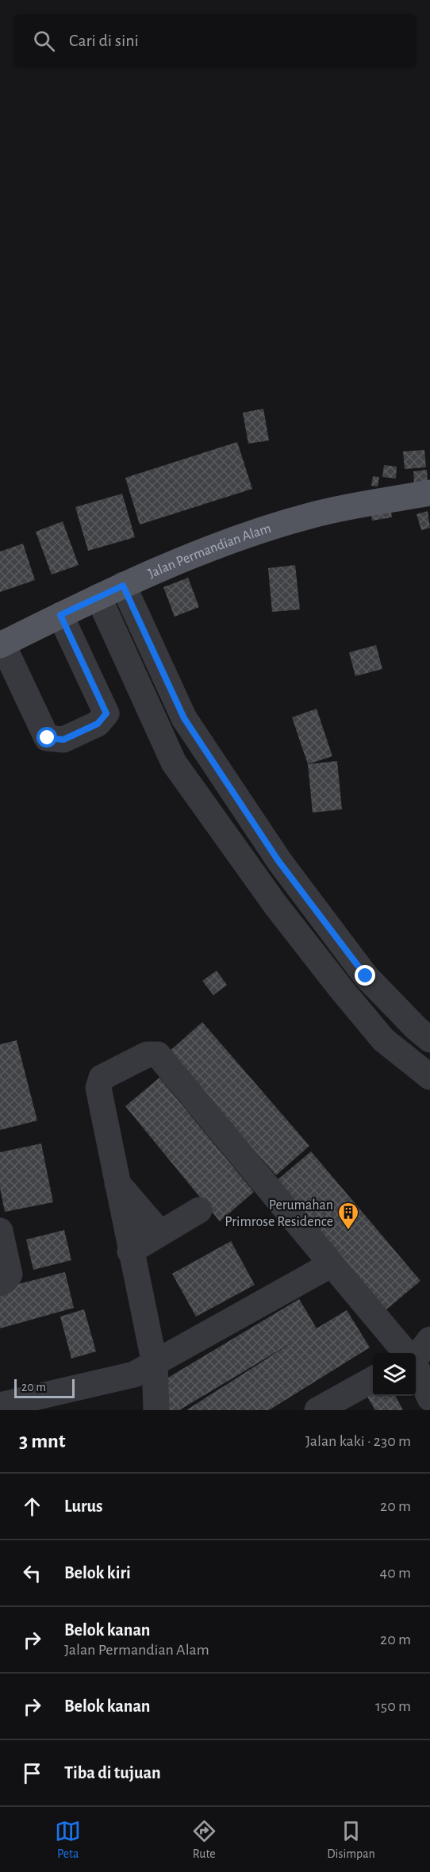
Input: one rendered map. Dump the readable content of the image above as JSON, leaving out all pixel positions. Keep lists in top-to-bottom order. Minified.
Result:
{"streets":{"main road":["Jalan Permandian Alam"]},"places":{"building":["Perumahan Primrose Residence"]},"scale_bar":"20 m","page":{"search":"Cari di sini","scale":"20 m","heading":["3 mnt","Jalan kaki · 230 m"],"list":[["Lurus","20 m"],["Belok kiri","40 m"],["Belok kanan","Jalan Permandian Alam","20 m"],["Belok kanan","150 m"],"Tiba di tujuan"],"nav":["Peta","Rute","Disimpan"]}}
